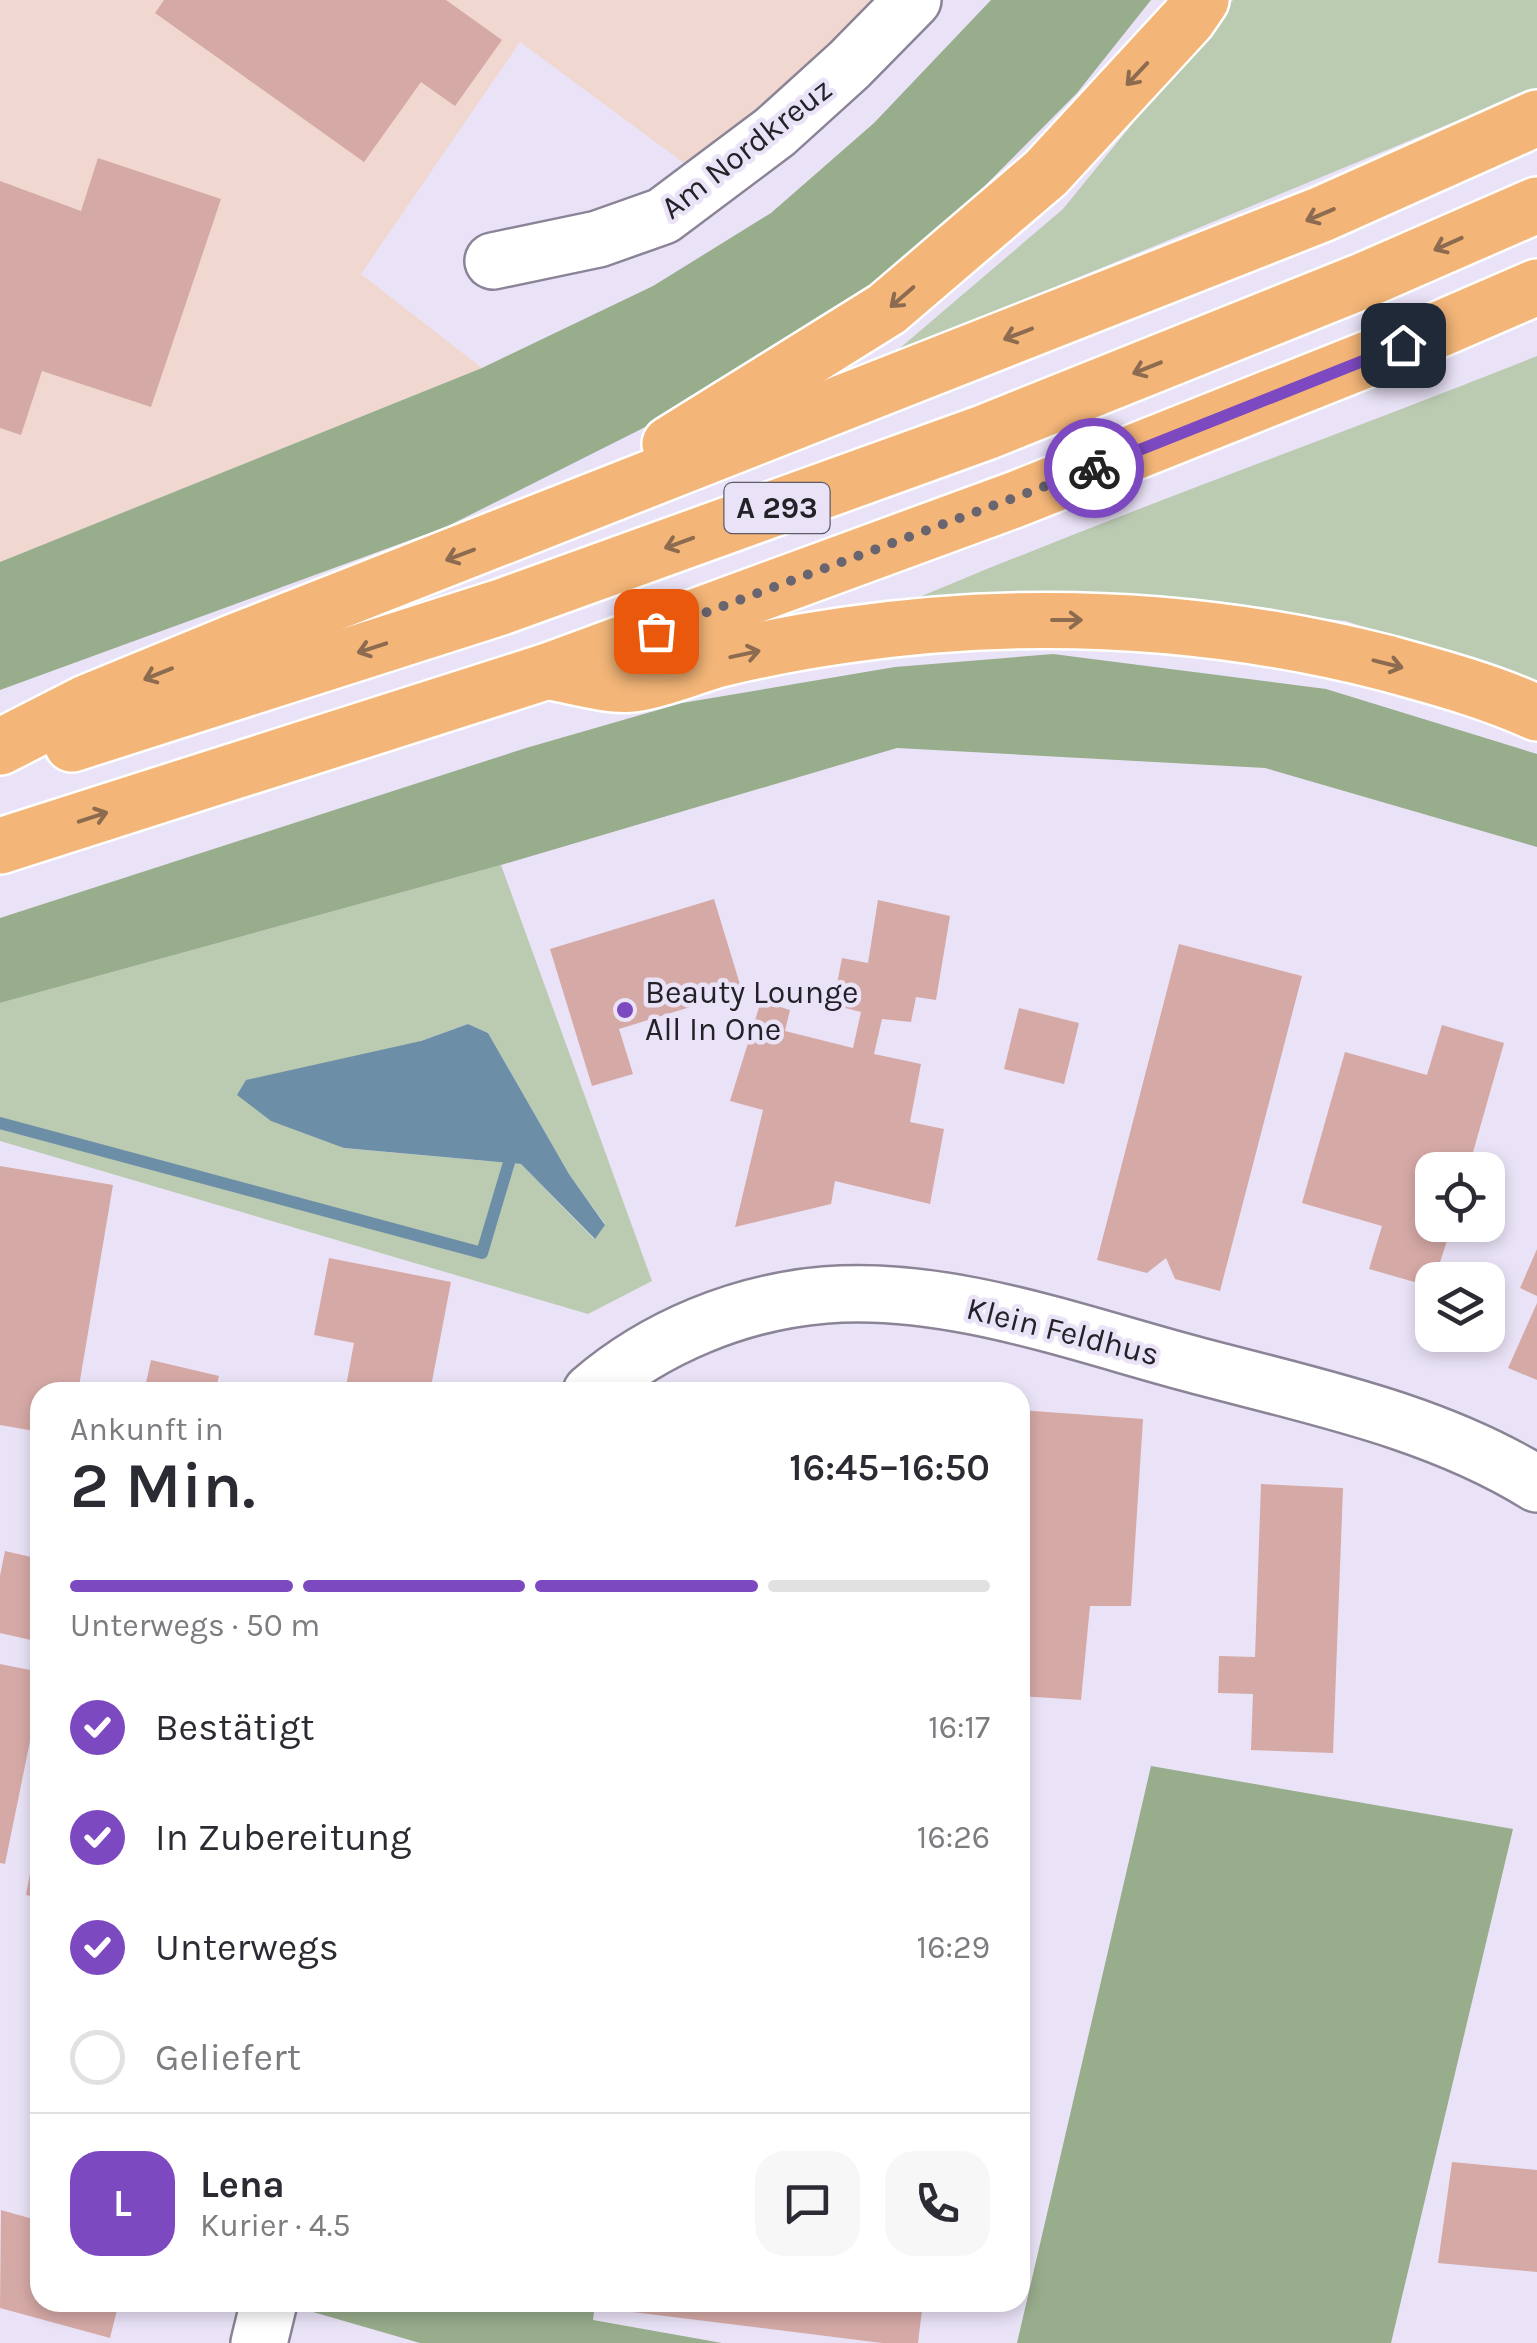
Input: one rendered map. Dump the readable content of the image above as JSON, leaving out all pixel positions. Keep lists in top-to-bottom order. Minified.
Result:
{"streets":{"highway":["A 293"],"street":["Am Nordkreuz","Klein Feldhus"]},"places":["Beauty Lounge All In One"],"page":{"heading":["2 Min.","Ankunft in","16:45–16:50"],"panel":["Lena","Kurier · 4.5"],"bar":"Unterwegs · 50 m","list":[["Bestätigt","16:17"],["In Zubereitung","16:26"],["Unterwegs","16:29"],"Geliefert"],"round":"L"}}
